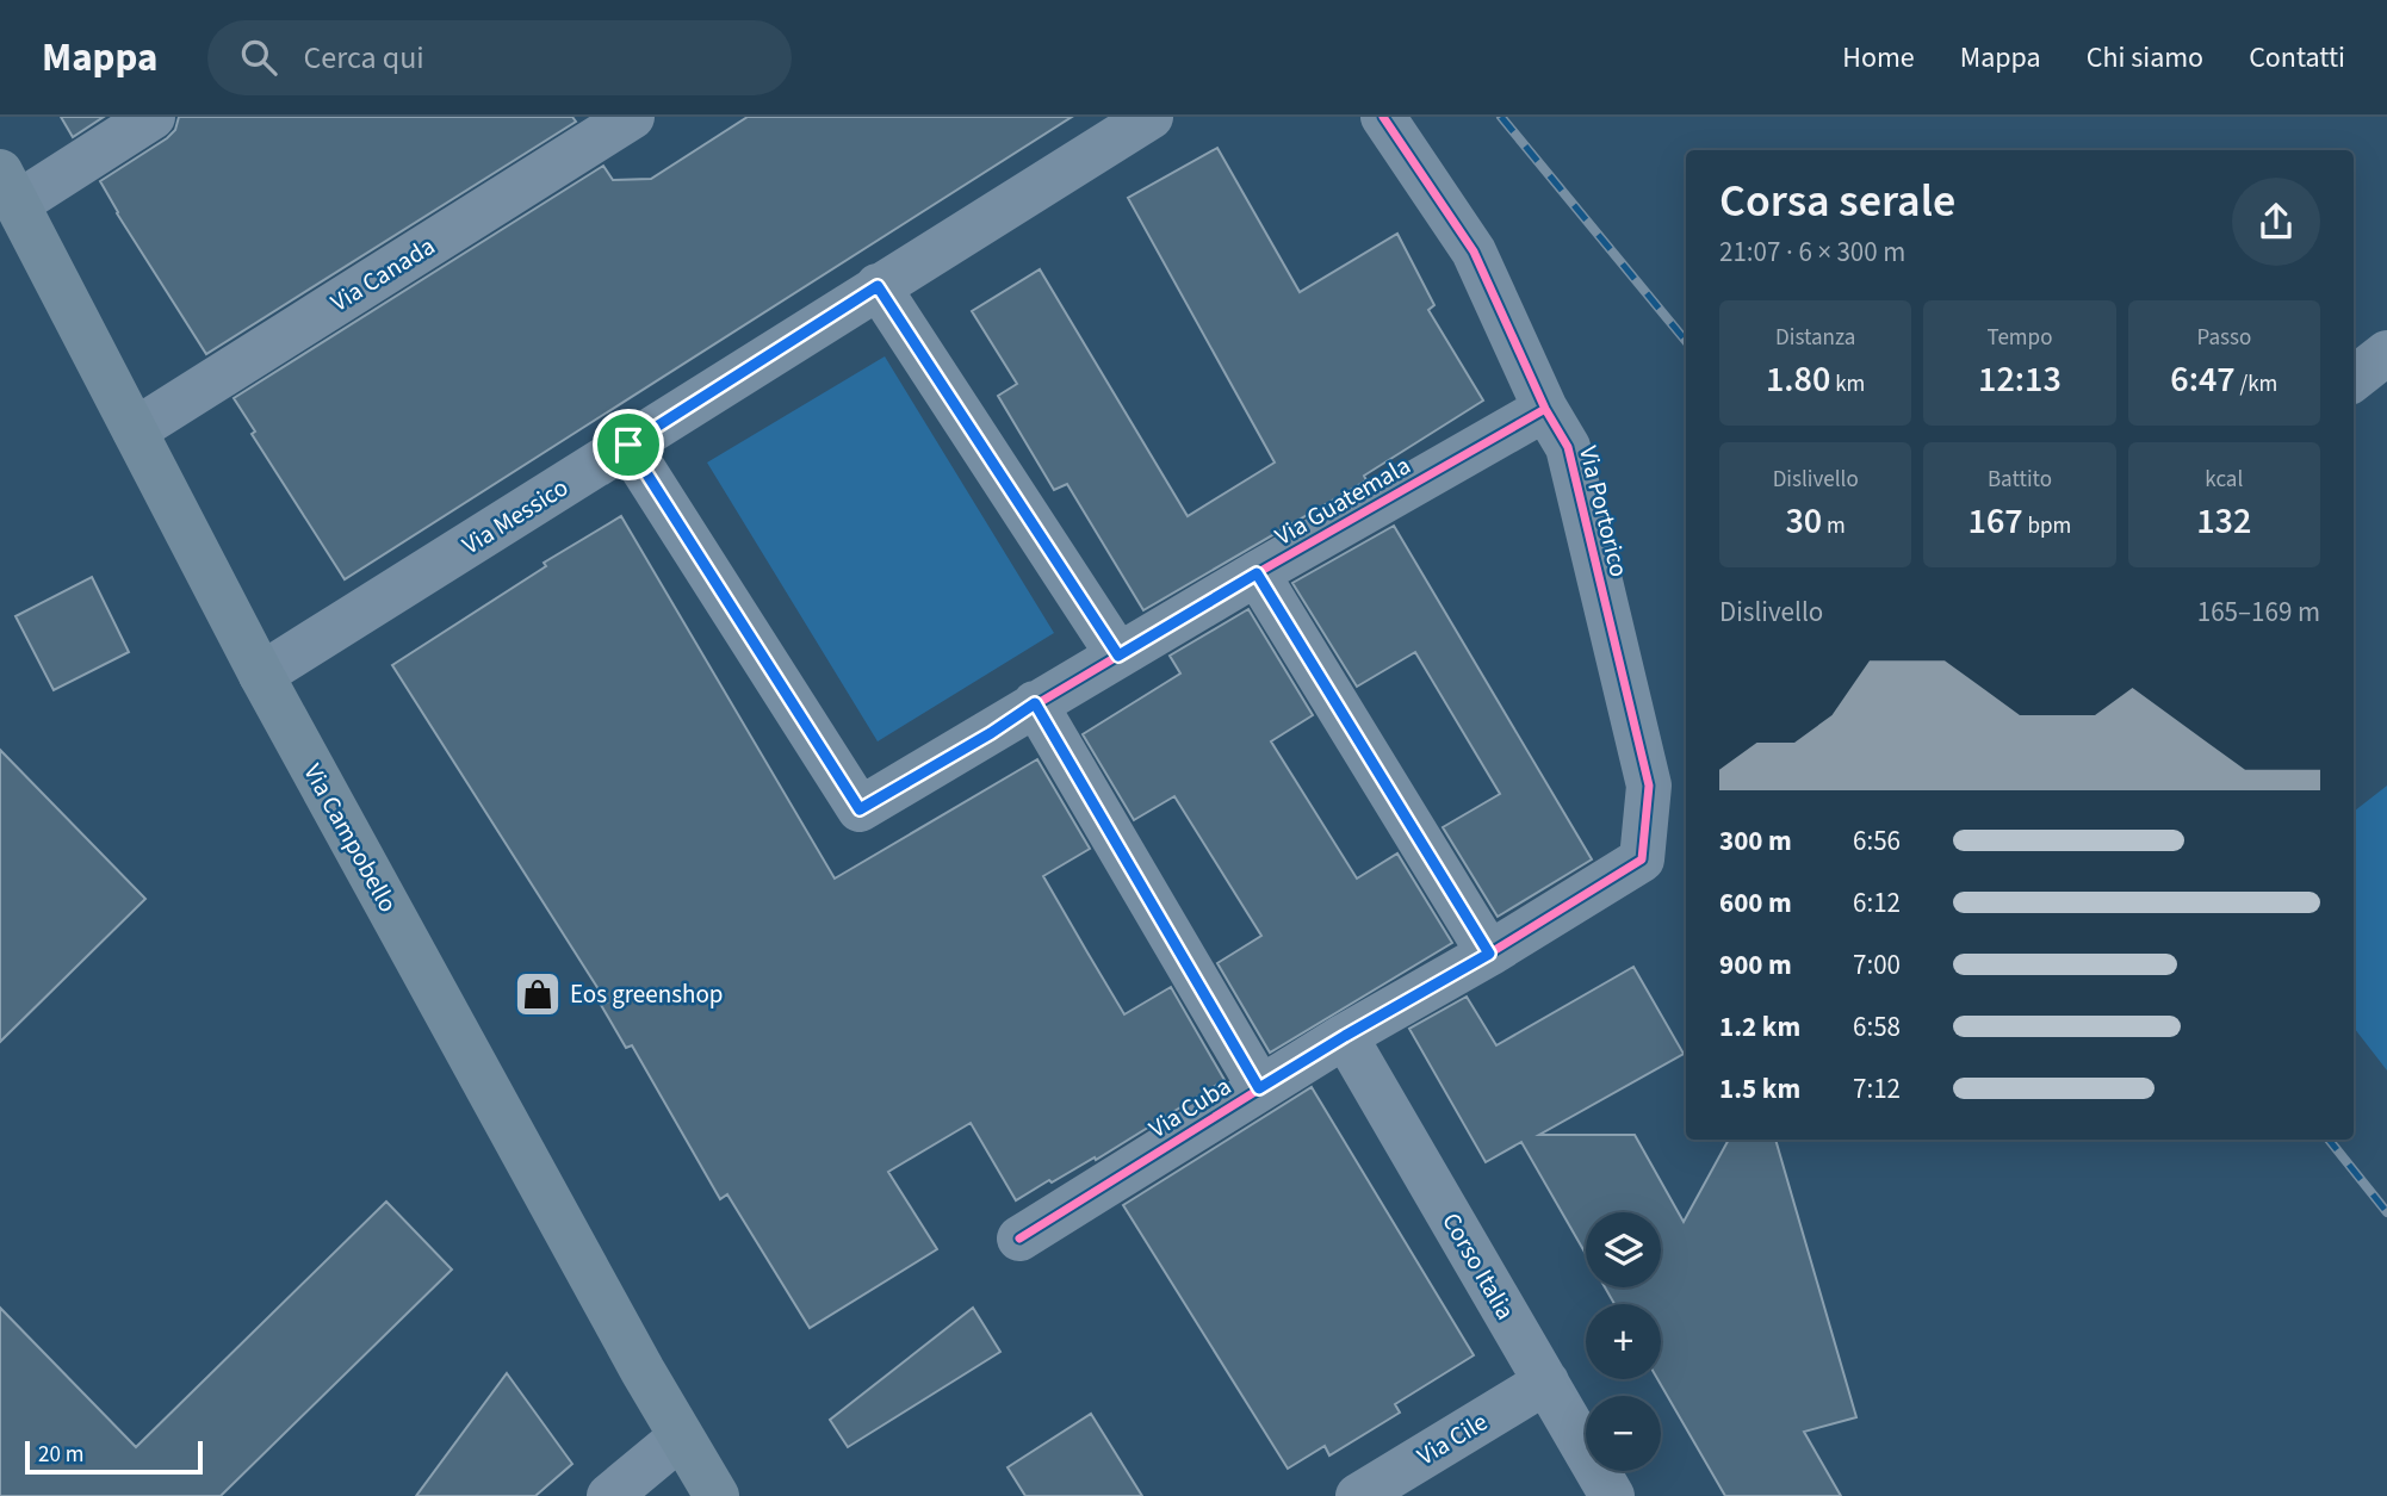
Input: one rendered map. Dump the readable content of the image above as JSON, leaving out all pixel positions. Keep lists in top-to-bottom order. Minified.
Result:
{"streets":{"main road":["Via Campobello"],"street":["Via Canada","Via Guatemala","Via Portorico","Via Messico","Via Cuba","Corso Italia","Via Cile"]},"crossings":[["Via Canada","Via Campobello"],["Via Guatemala","Via Portorico"],["Via Guatemala","Via Messico"],["Via Portorico","Via Cuba"],["Via Messico","Via Campobello"],["Via Cuba","Corso Italia"],["Corso Italia","Via Cile"]],"places":{"shop":["Eos greenshop"]},"scale_bar":"20 m","page":{"header":"Mappa","search":"Cerca qui","nav":["Home","Mappa","Chi siamo","Contatti"],"heading":["Corsa serale","21:07 · 6 × 300 m"],"stats":[["Distanza","1.80 km"],["Tempo","12:13"],["Passo","6:47 /km"],["Dislivello","30 m"],["Battito","167 bpm"],["kcal","132"]],"chart":["Dislivello","165–169 m"],"list":[{"name":"300 m","note":"6:56"},{"name":"600 m","note":"6:12"},{"name":"900 m","note":"7:00"},{"name":"1.2 km","note":"6:58"},{"name":"1.5 km","note":"7:12"}],"map_buttons":["+","−"],"scale":"20 m"}}
